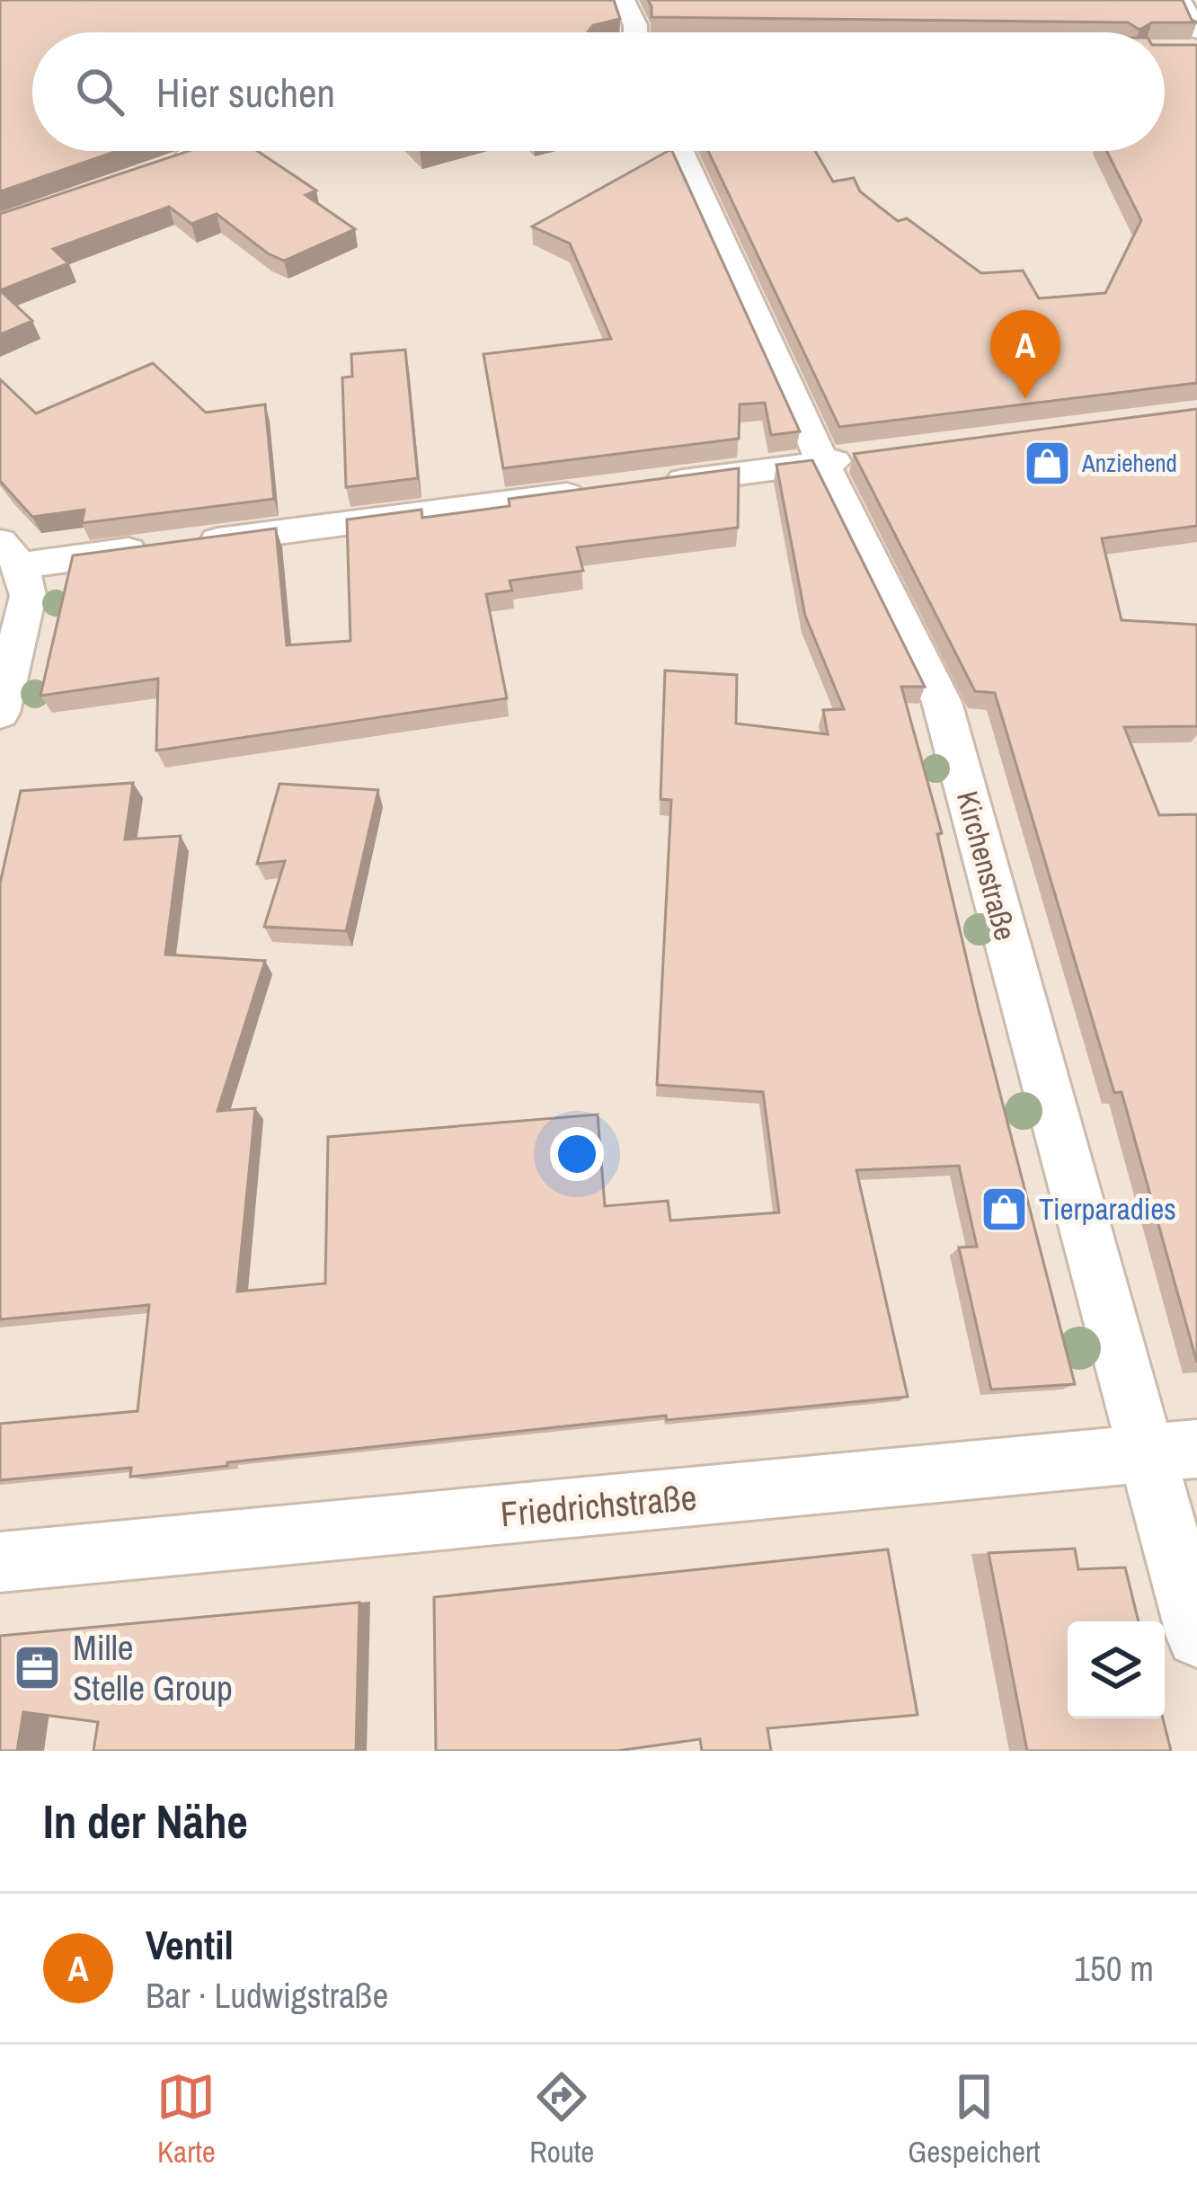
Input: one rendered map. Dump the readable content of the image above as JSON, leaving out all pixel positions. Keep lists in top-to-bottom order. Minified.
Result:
{"streets":{"street":["Kirchenstraße","Friedrichstraße"]},"crossings":[["Kirchenstraße","Friedrichstraße"]],"places":{"shop":["Anziehend","Tierparadies"],"office":["Mille Stelle Group"]},"page":{"search":"Hier suchen","pins":"A","heading":"In der Nähe","list":[{"mark":"A","name":"Ventil","note":"Bar · Ludwigstraße","value":"150 m"}],"nav":["Karte","Route","Gespeichert"]}}
